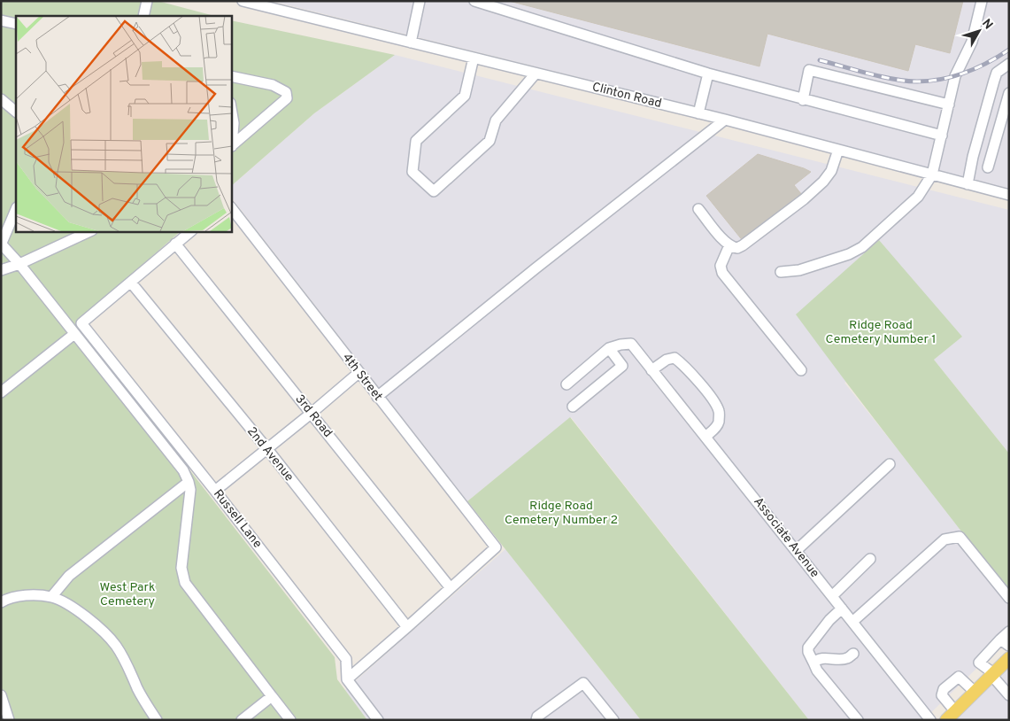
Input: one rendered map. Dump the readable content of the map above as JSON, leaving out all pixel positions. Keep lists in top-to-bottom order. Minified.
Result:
{"streets":{"street":["Clinton Road","4th Street","3rd Road","2nd Avenue","Russell Lane","Associate Avenue"]},"crossings":[["4th Street","3rd Road"],["2nd Avenue","Russell Lane"]],"parks":["Ridge Road Cemetery Number 1","Ridge Road Cemetery Number 2","West Park Cemetery"],"north":"top right"}
